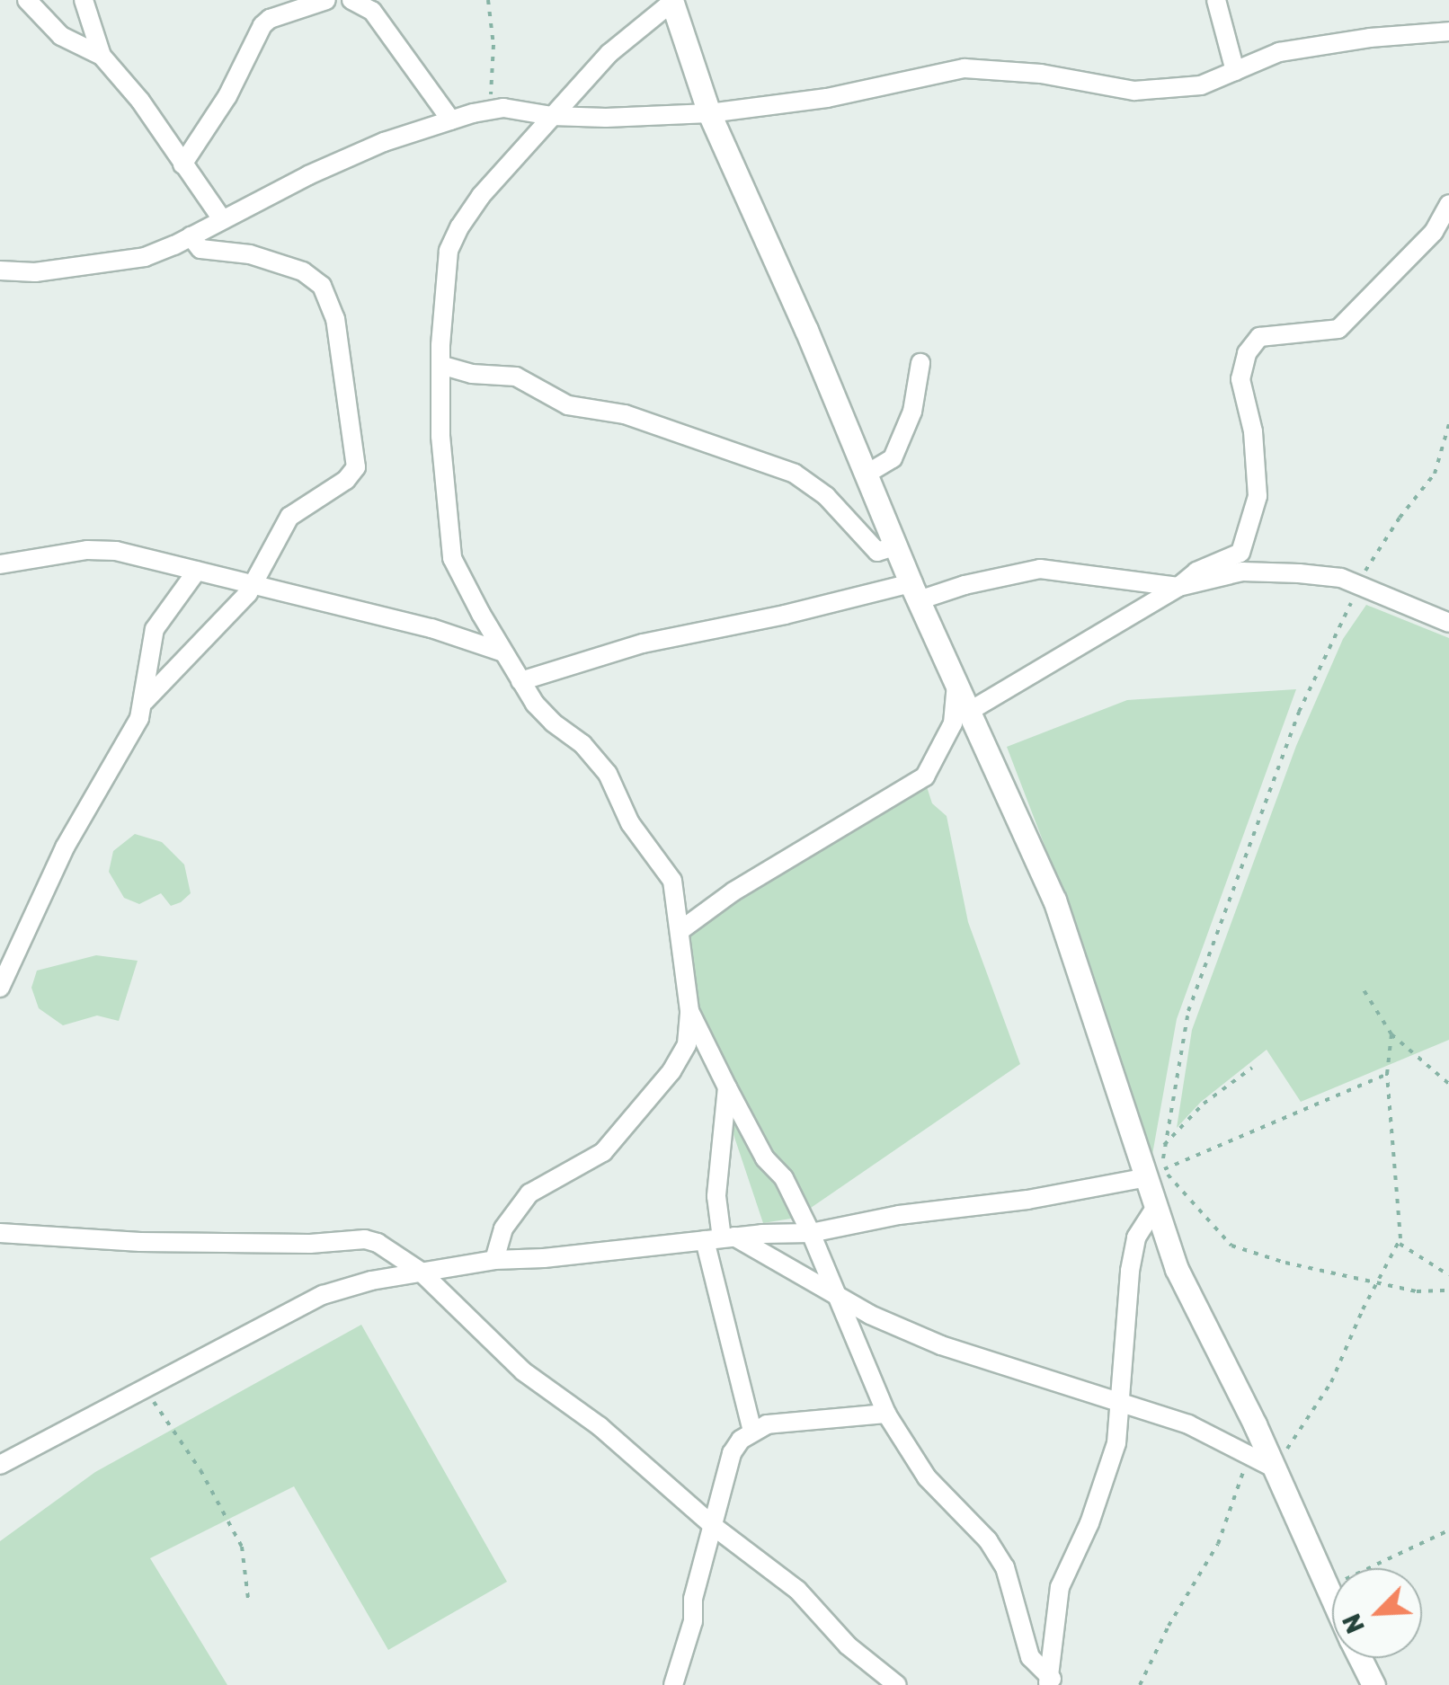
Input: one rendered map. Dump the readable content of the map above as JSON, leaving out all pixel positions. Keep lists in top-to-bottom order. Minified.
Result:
{"north":"bottom left"}
